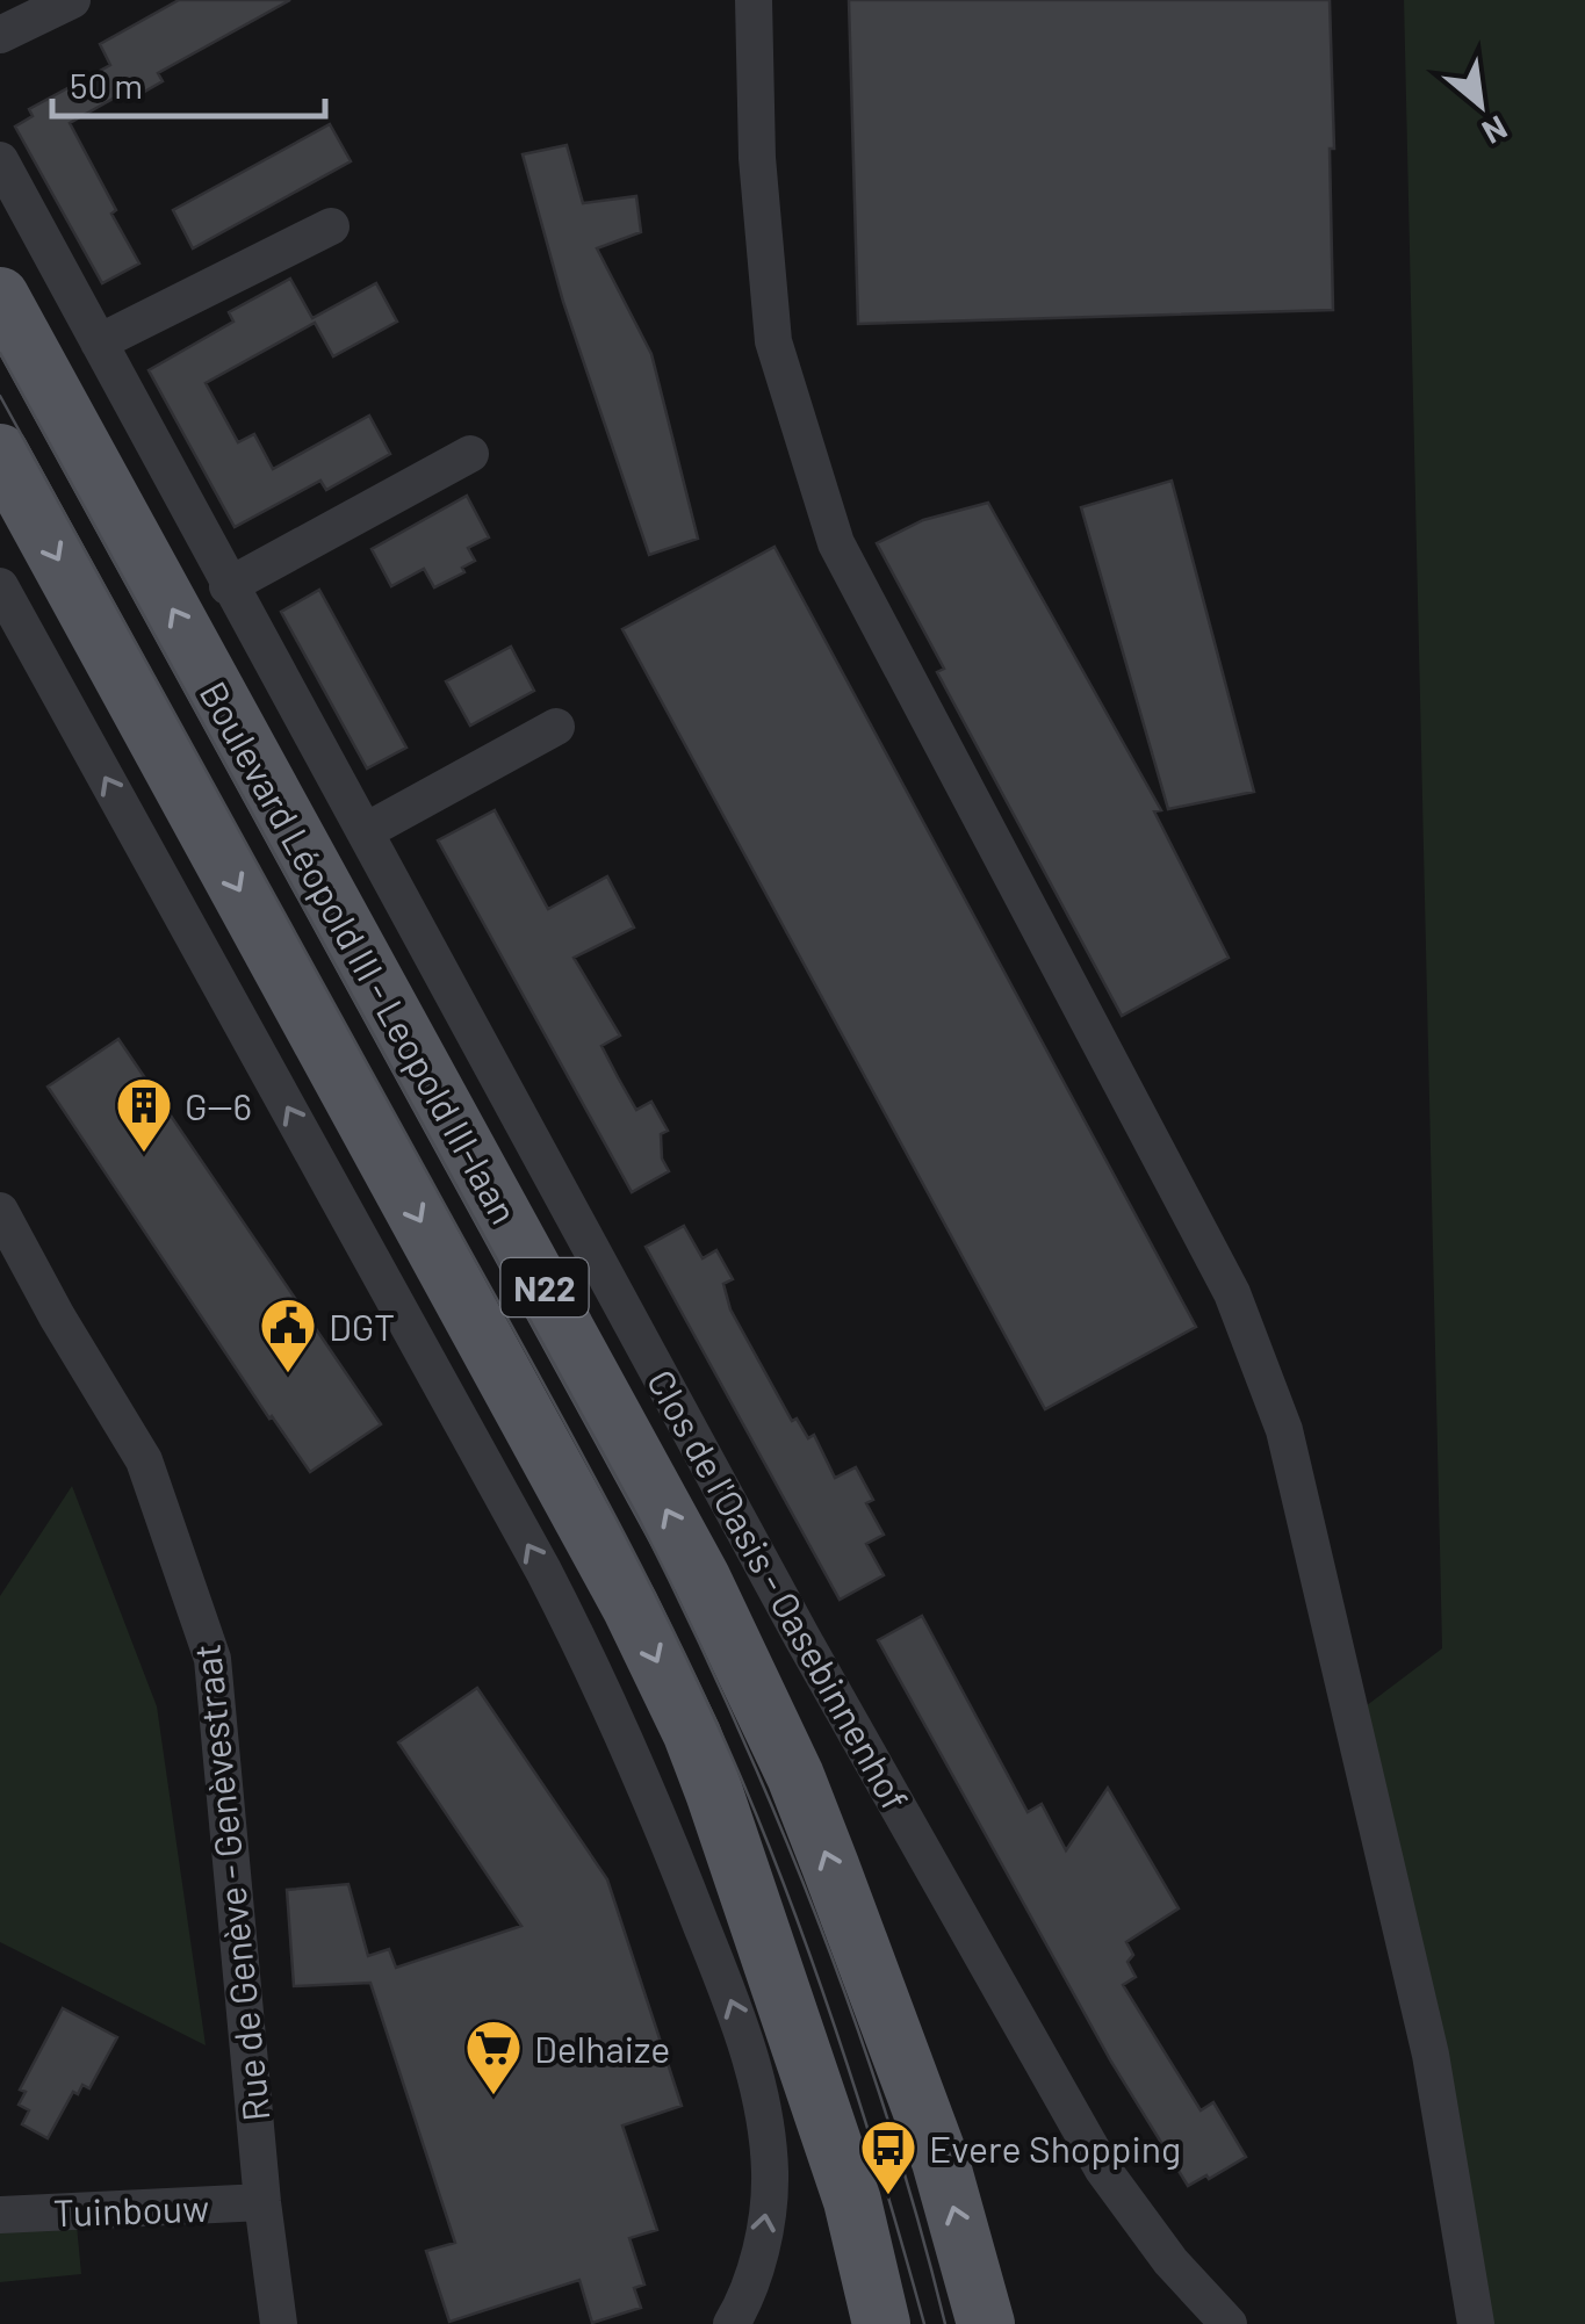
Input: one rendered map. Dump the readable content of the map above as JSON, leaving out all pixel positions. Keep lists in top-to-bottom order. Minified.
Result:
{"streets":{"main road":["Boulevard Léopold III - Leopold III-laan","N22"],"street":["Clos de l'Oasis - Oasebinnenhof","Rue de Genève - Genèvestraat","Tuinbouw"]},"crossings":[["Rue de Genève - Genèvestraat","Tuinbouw"]],"places":{"building":["G--6"],"public building":["DGT"],"supermarket":["Delhaize"],"bus stop":["Evere Shopping"]},"scale_bar":"50 m","north":"bottom right"}
